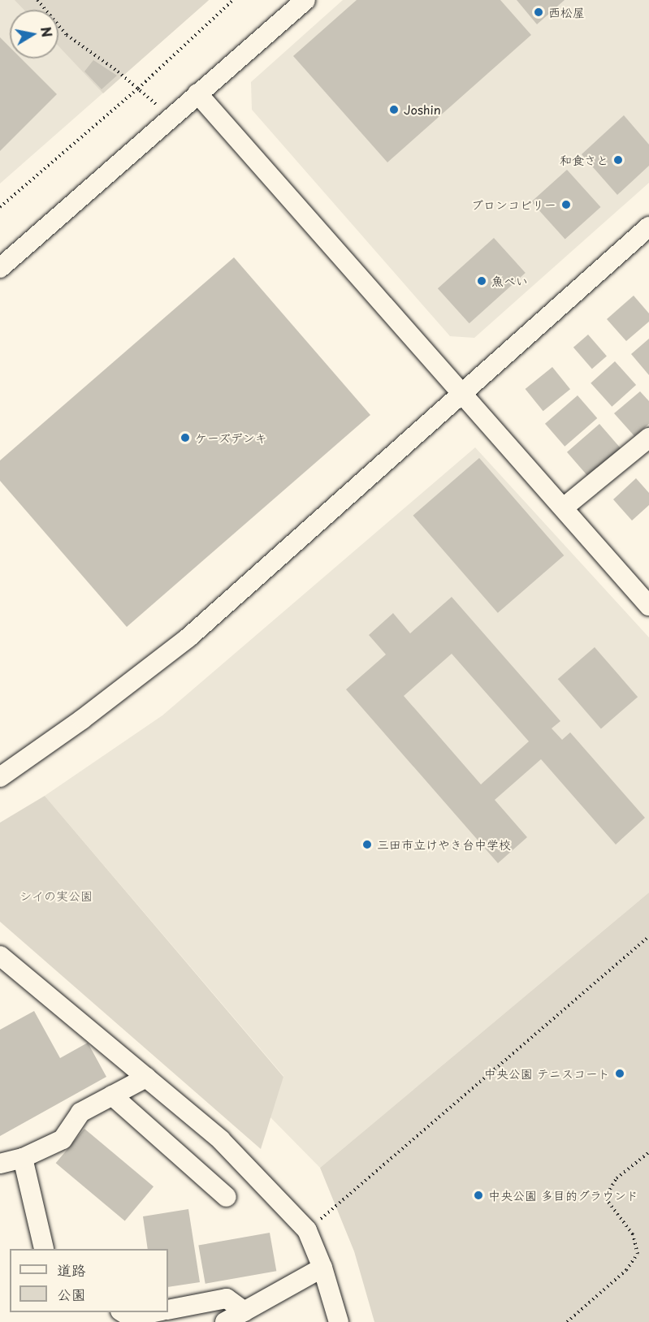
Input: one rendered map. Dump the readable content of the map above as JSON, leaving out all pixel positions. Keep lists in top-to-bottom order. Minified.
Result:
{"parks":["シイの実公園"],"places":["西松屋","Joshin","和食さと","ブロンコビリー","魚べい","ケーズデンキ","三田市立けやき台中学校","中央公園 テニスコート","中央公園 多目的グラウンド"],"legend":["道路","公園"],"north":"right"}
